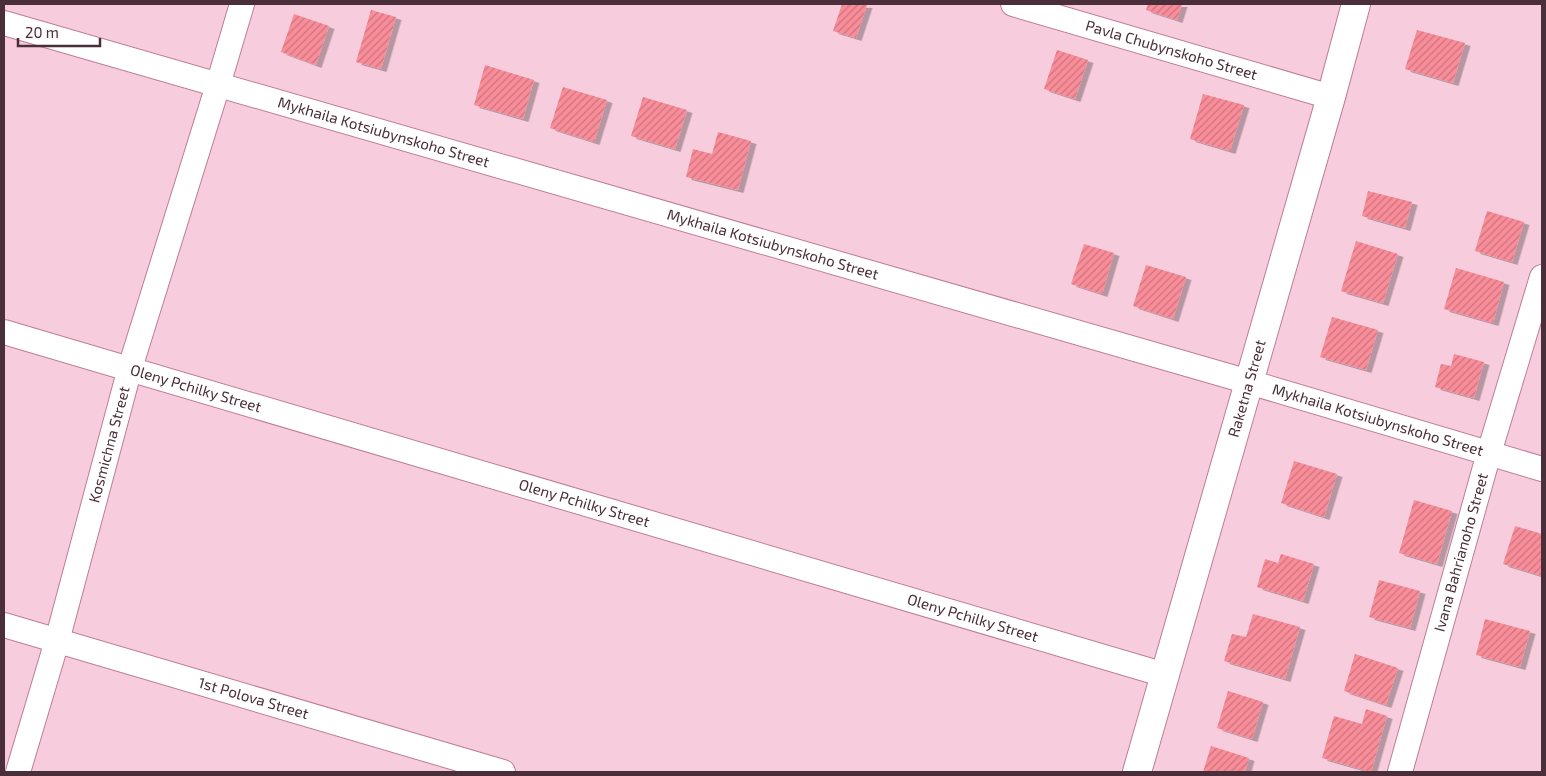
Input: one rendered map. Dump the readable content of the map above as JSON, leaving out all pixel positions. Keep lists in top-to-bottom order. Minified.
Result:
{"streets":{"street":["Pavla Chubynskoho Street","Mykhaila Kotsiubynskoho Street","Oleny Pchilky Street","Raketna Street","Kosmichna Street","Ivana Bahrianoho Street","1st Polova Street"]},"crossings":[["Pavla Chubynskoho Street","Raketna Street"],["Mykhaila Kotsiubynskoho Street","Raketna Street"],["Mykhaila Kotsiubynskoho Street","Kosmichna Street"],["Mykhaila Kotsiubynskoho Street","Ivana Bahrianoho Street"],["Oleny Pchilky Street","Raketna Street"],["Oleny Pchilky Street","Kosmichna Street"],["Kosmichna Street","1st Polova Street"]],"scale_bar":"20 m"}
